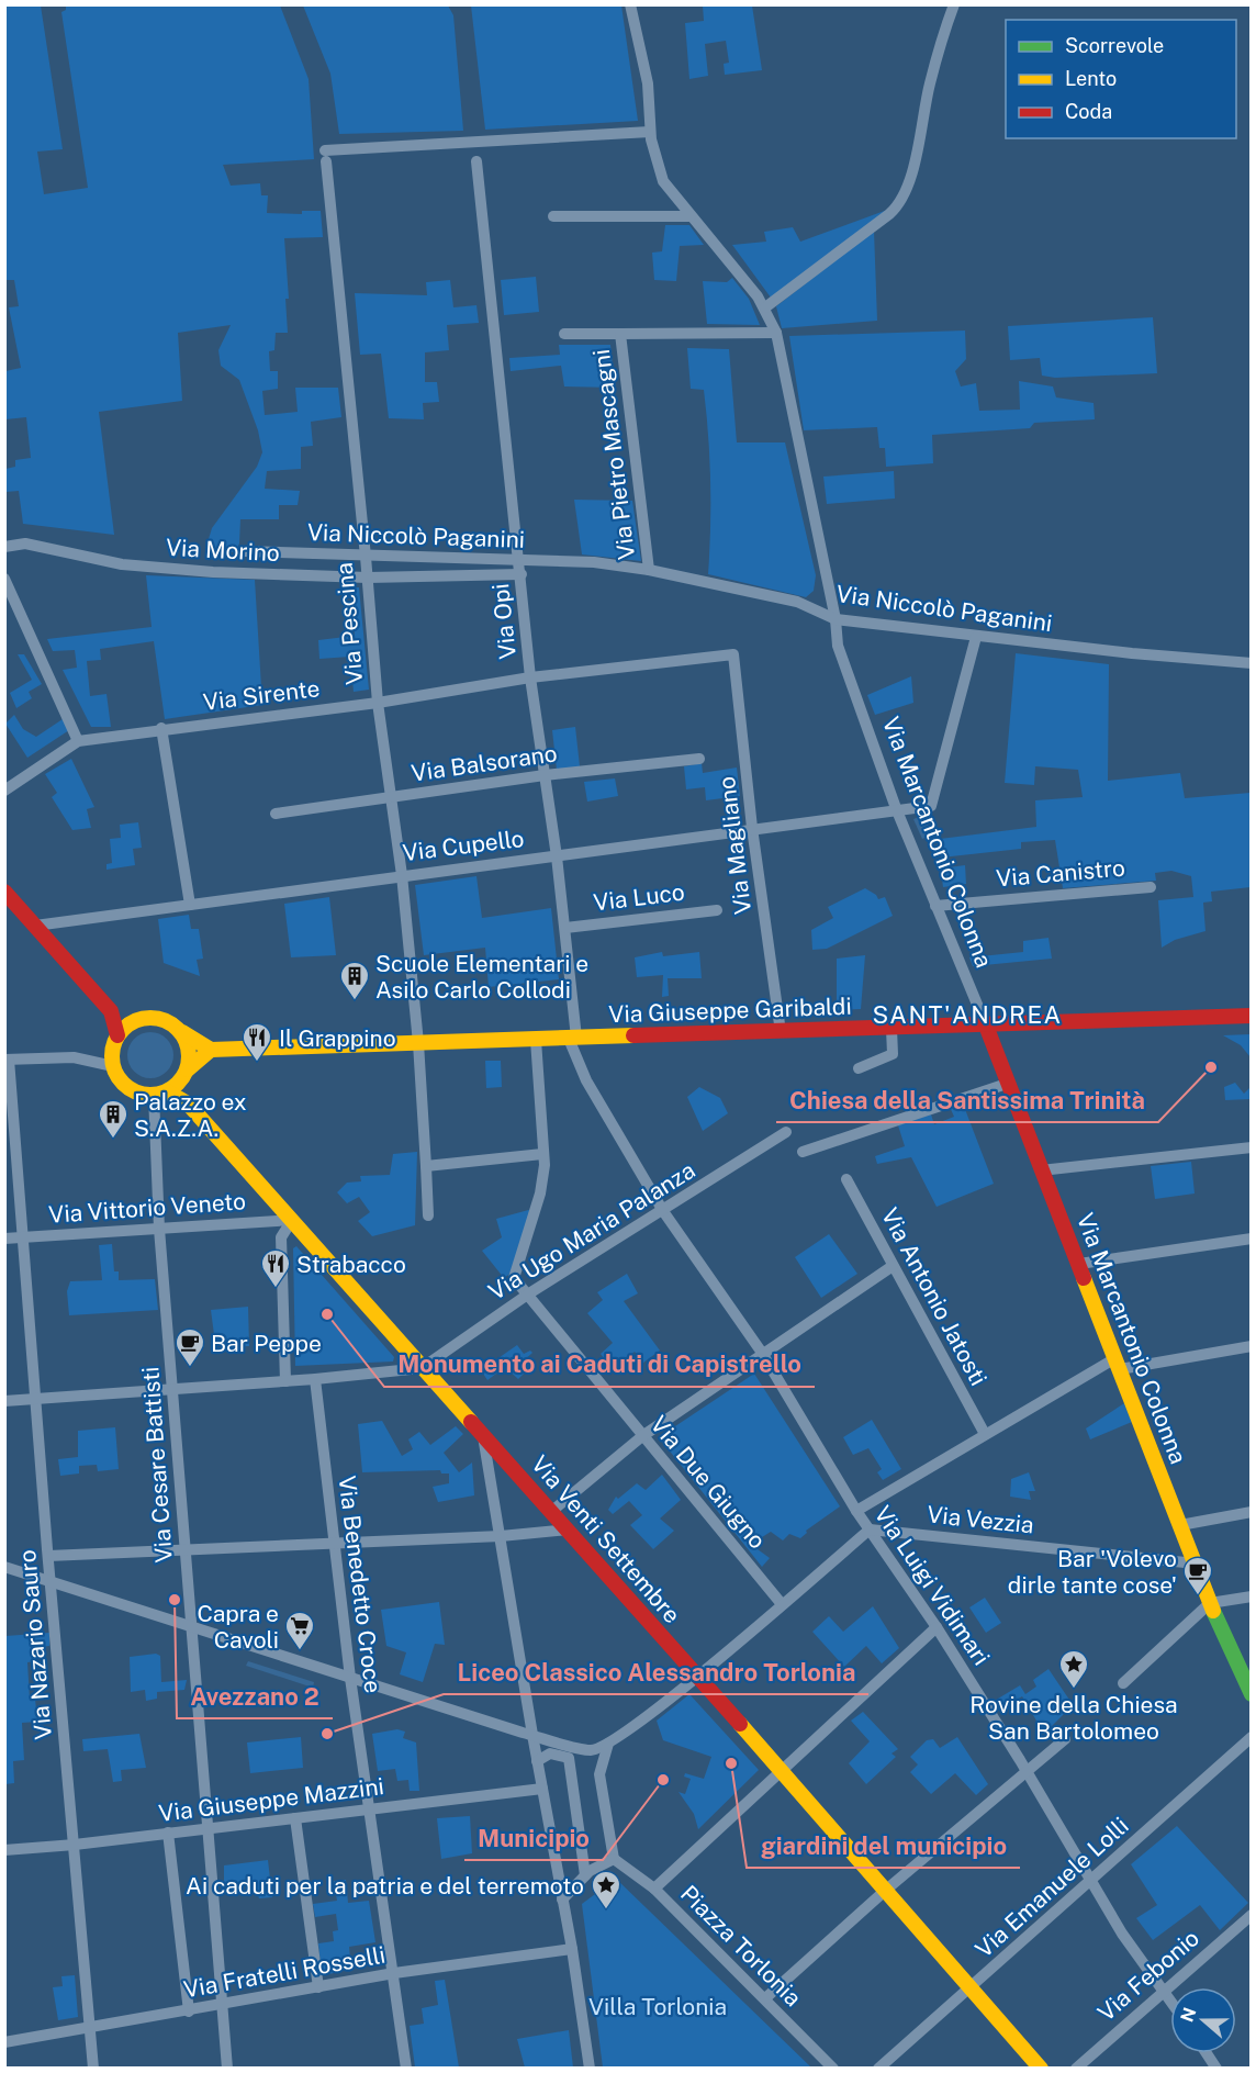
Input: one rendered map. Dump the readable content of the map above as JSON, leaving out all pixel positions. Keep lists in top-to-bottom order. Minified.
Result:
{"streets":{"street":["Via Pietro Mascagni","Via Niccolò Paganini","Via Morino","Via Opi","Via Pescina","Via Sirente","Via Balsorano","Via Marcantonio Colonna","Via Cupello","Via Magliano","Via Canistro","Via Luco","Via Giuseppe Garibaldi","Via Vittorio Veneto","Via Ugo Maria Palanza","Via Antonio Jatosti","Via Cesare Battisti","Via Due Giugno","Via Vezzia","Via Venti Settembre","Via Benedetto Croce","Via Luigi Vidimari","Via Nazario Sauro","Via Giuseppe Mazzini","Via Emanuele Lolli","Piazza Torlonia","Via Fratelli Rosselli","Via Febonio"]},"crossings":[["Via Pietro Mascagni","Via Niccolò Paganini"],["Via Pietro Mascagni","Via Marcantonio Colonna"],["Via Niccolò Paganini","Via Opi"],["Via Niccolò Paganini","Via Pescina"],["Via Niccolò Paganini","Via Marcantonio Colonna"],["Via Niccolò Paganini","Via Cupello"],["Via Morino","Via Opi"],["Via Morino","Via Pescina"],["Via Opi","Via Sirente"],["Via Opi","Via Balsorano"],["Via Opi","Via Cupello"],["Via Opi","Via Luco"],["Via Opi","Via Giuseppe Garibaldi"],["Via Opi","Via Ugo Maria Palanza"],["Via Opi","Via Luigi Vidimari"],["Via Pescina","Via Sirente"],["Via Pescina","Via Balsorano"],["Via Pescina","Via Marcantonio Colonna"],["Via Pescina","Via Cupello"],["Via Pescina","Via Giuseppe Garibaldi"],["Via Sirente","Via Magliano"],["Via Marcantonio Colonna","Via Cupello"],["Via Marcantonio Colonna","Via Canistro"],["Via Marcantonio Colonna","Via Giuseppe Garibaldi"],["Via Marcantonio Colonna","Via Vezzia"],["Via Cupello","Via Magliano"],["Via Magliano","Via Giuseppe Garibaldi"],["Via Vittorio Veneto","Via Cesare Battisti"],["Via Vittorio Veneto","Via Venti Settembre"],["Via Vittorio Veneto","Via Nazario Sauro"],["Via Ugo Maria Palanza","Via Due Giugno"],["Via Ugo Maria Palanza","Via Venti Settembre"],["Via Ugo Maria Palanza","Via Luigi Vidimari"],["Via Cesare Battisti","Via Venti Settembre"],["Via Cesare Battisti","Via Giuseppe Mazzini"],["Via Cesare Battisti","Via Fratelli Rosselli"],["Via Vezzia","Via Luigi Vidimari"],["Via Venti Settembre","Via Emanuele Lolli"],["Via Benedetto Croce","Via Giuseppe Mazzini"],["Via Benedetto Croce","Via Fratelli Rosselli"],["Via Luigi Vidimari","Via Emanuele Lolli"],["Via Luigi Vidimari","Via Febonio"],["Via Nazario Sauro","Via Giuseppe Mazzini"],["Via Nazario Sauro","Via Fratelli Rosselli"]],"districts":["SANT'ANDREA"],"parks":["Villa Torlonia"],"places":{"building":["Scuole Elementari e Asilo Carlo Collodi","Palazzo ex S.A.Z.A."],"restaurant":["Il Grappino","Strabacco"],"other":["Chiesa della Santissima Trinità","Monumento ai Caduti di Capistrello","Avezzano 2","Liceo Classico Alessandro Torlonia","giardini del municipio","Municipio"],"cafe":["Bar Peppe","Bar 'Volevo dirle tante cose'"],"supermarket":["Capra e Cavoli"],"place":["Rovine della Chiesa San Bartolomeo","Ai caduti per la patria e del terremoto"]},"legend":["Scorrevole","Lento","Coda"],"north":"left"}
